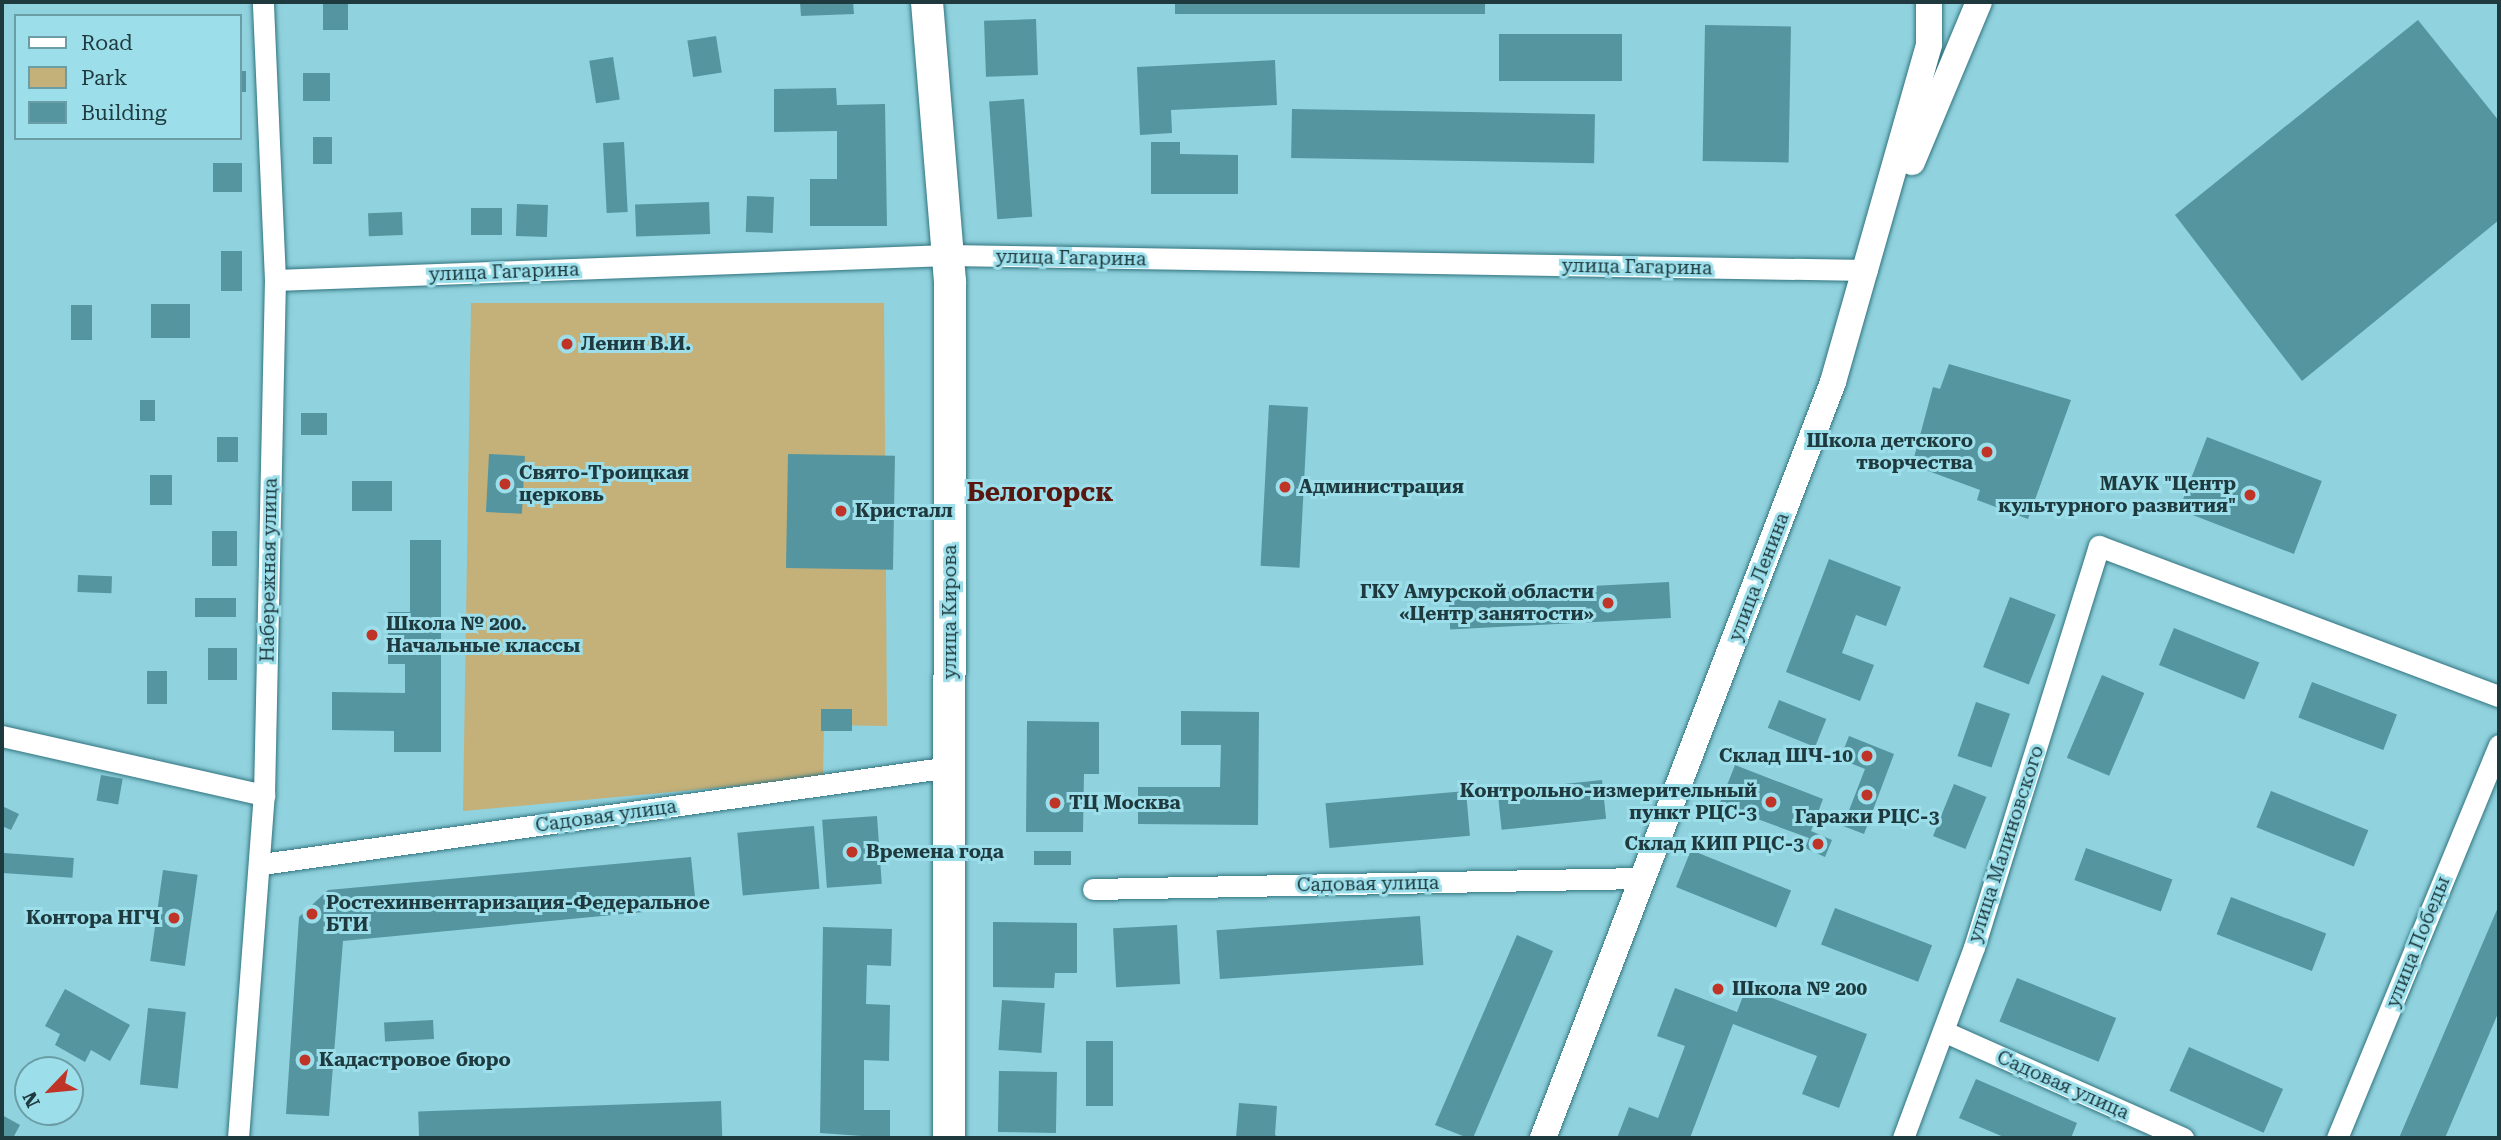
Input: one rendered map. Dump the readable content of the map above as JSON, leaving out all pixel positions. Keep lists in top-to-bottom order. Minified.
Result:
{"streets":{"main road":["улица Кирова"],"street":["улица Гагарина","Набережная улица","улица Ленина","Садовая улица","улица Малиновского","улица Победы"]},"crossings":[["улица Гагарина","Набережная улица"],["улица Гагарина","улица Ленина"],["улица Гагарина","улица Кирова"],["Набережная улица","Садовая улица"],["улица Ленина","Садовая улица"],["улица Кирова","Садовая улица"],["Садовая улица","улица Малиновского"]],"districts":["Белогорск"],"places":["Ленин В.И.","Школа детского творчества","Свято-Троицкая церковь","Администрация","МАУК \"Центр культурного развития\"","Кристалл","ГКУ Амурской области «Центр занятости»","Школа № 200. Начальные классы","Склад ШЧ-10","Гаражи РЦС-3","Контрольно-измерительный пункт РЦС-3","ТЦ Москва","Склад КИП РЦС-3","Времена года","Ростехинвентаризация-Федеральное БТИ","Контора НГЧ","Школа № 200","Кадастровое бюро"],"legend":["Road","Park","Building"],"north":"bottom left"}
